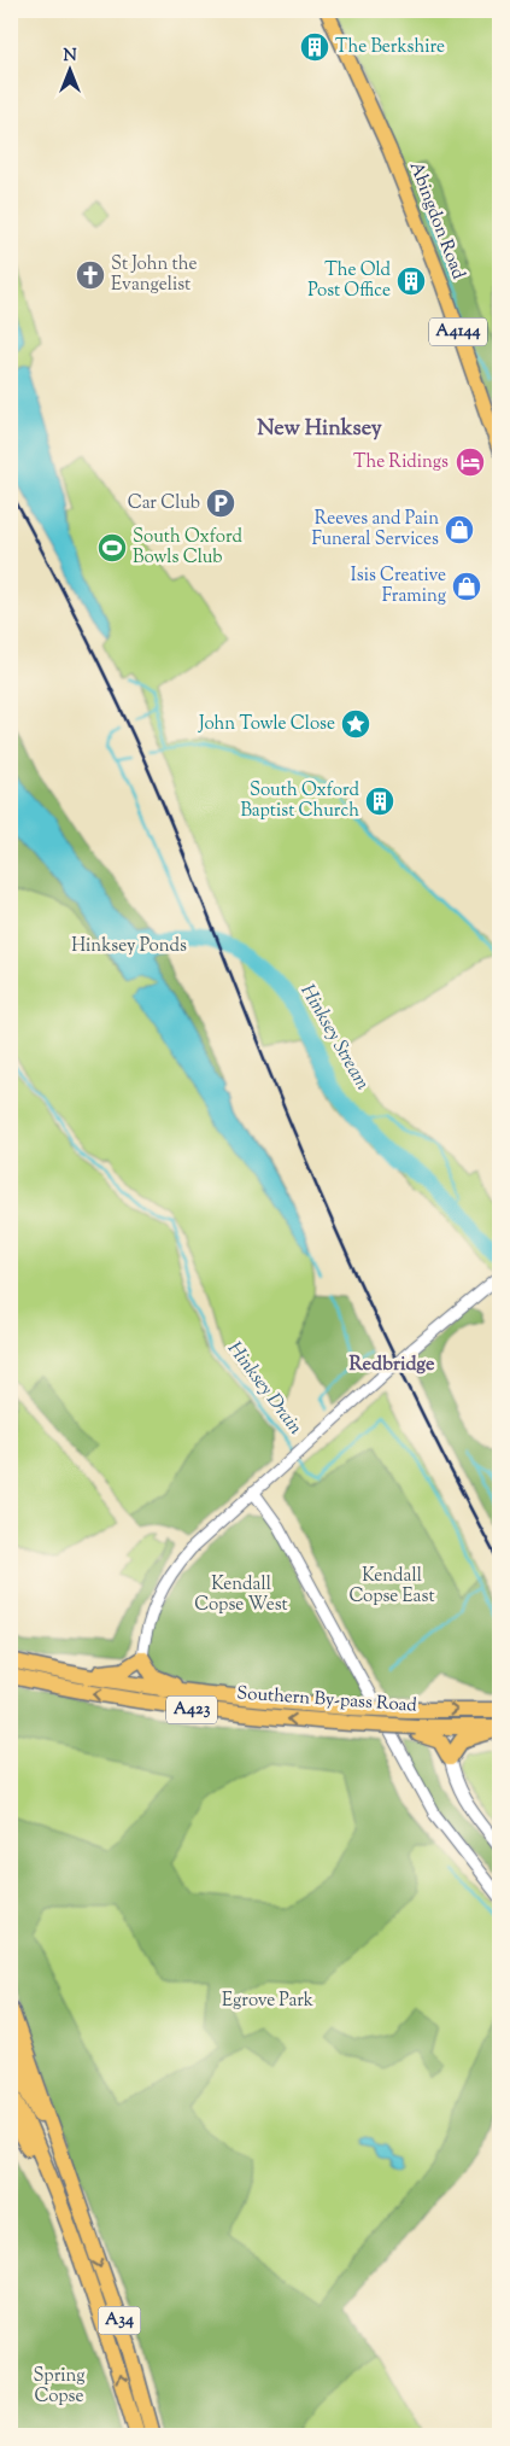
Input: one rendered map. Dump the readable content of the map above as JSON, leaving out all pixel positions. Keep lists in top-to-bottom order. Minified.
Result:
{"streets":{"highway":["Southern By-pass Road","A423","A34"],"main road":["Abingdon Road","A4144"]},"districts":["New Hinksey","Redbridge"],"water":["Hinksey Stream","Hinksey Drain"],"parks":["Hinksey Ponds","Kendall Copse East","Kendall Copse West","Egrove Park","Spring Copse"],"places":{"building":["The Berkshire","The Old Post Office","South Oxford Baptist Church"],"church":["St John the Evangelist"],"hotel":["The Ridings"],"parking":["Car Club"],"shop":["Reeves and Pain Funeral Services","Isis Creative Framing"],"sports":["South Oxford Bowls Club"],"place":["John Towle Close"]},"north":"top"}
